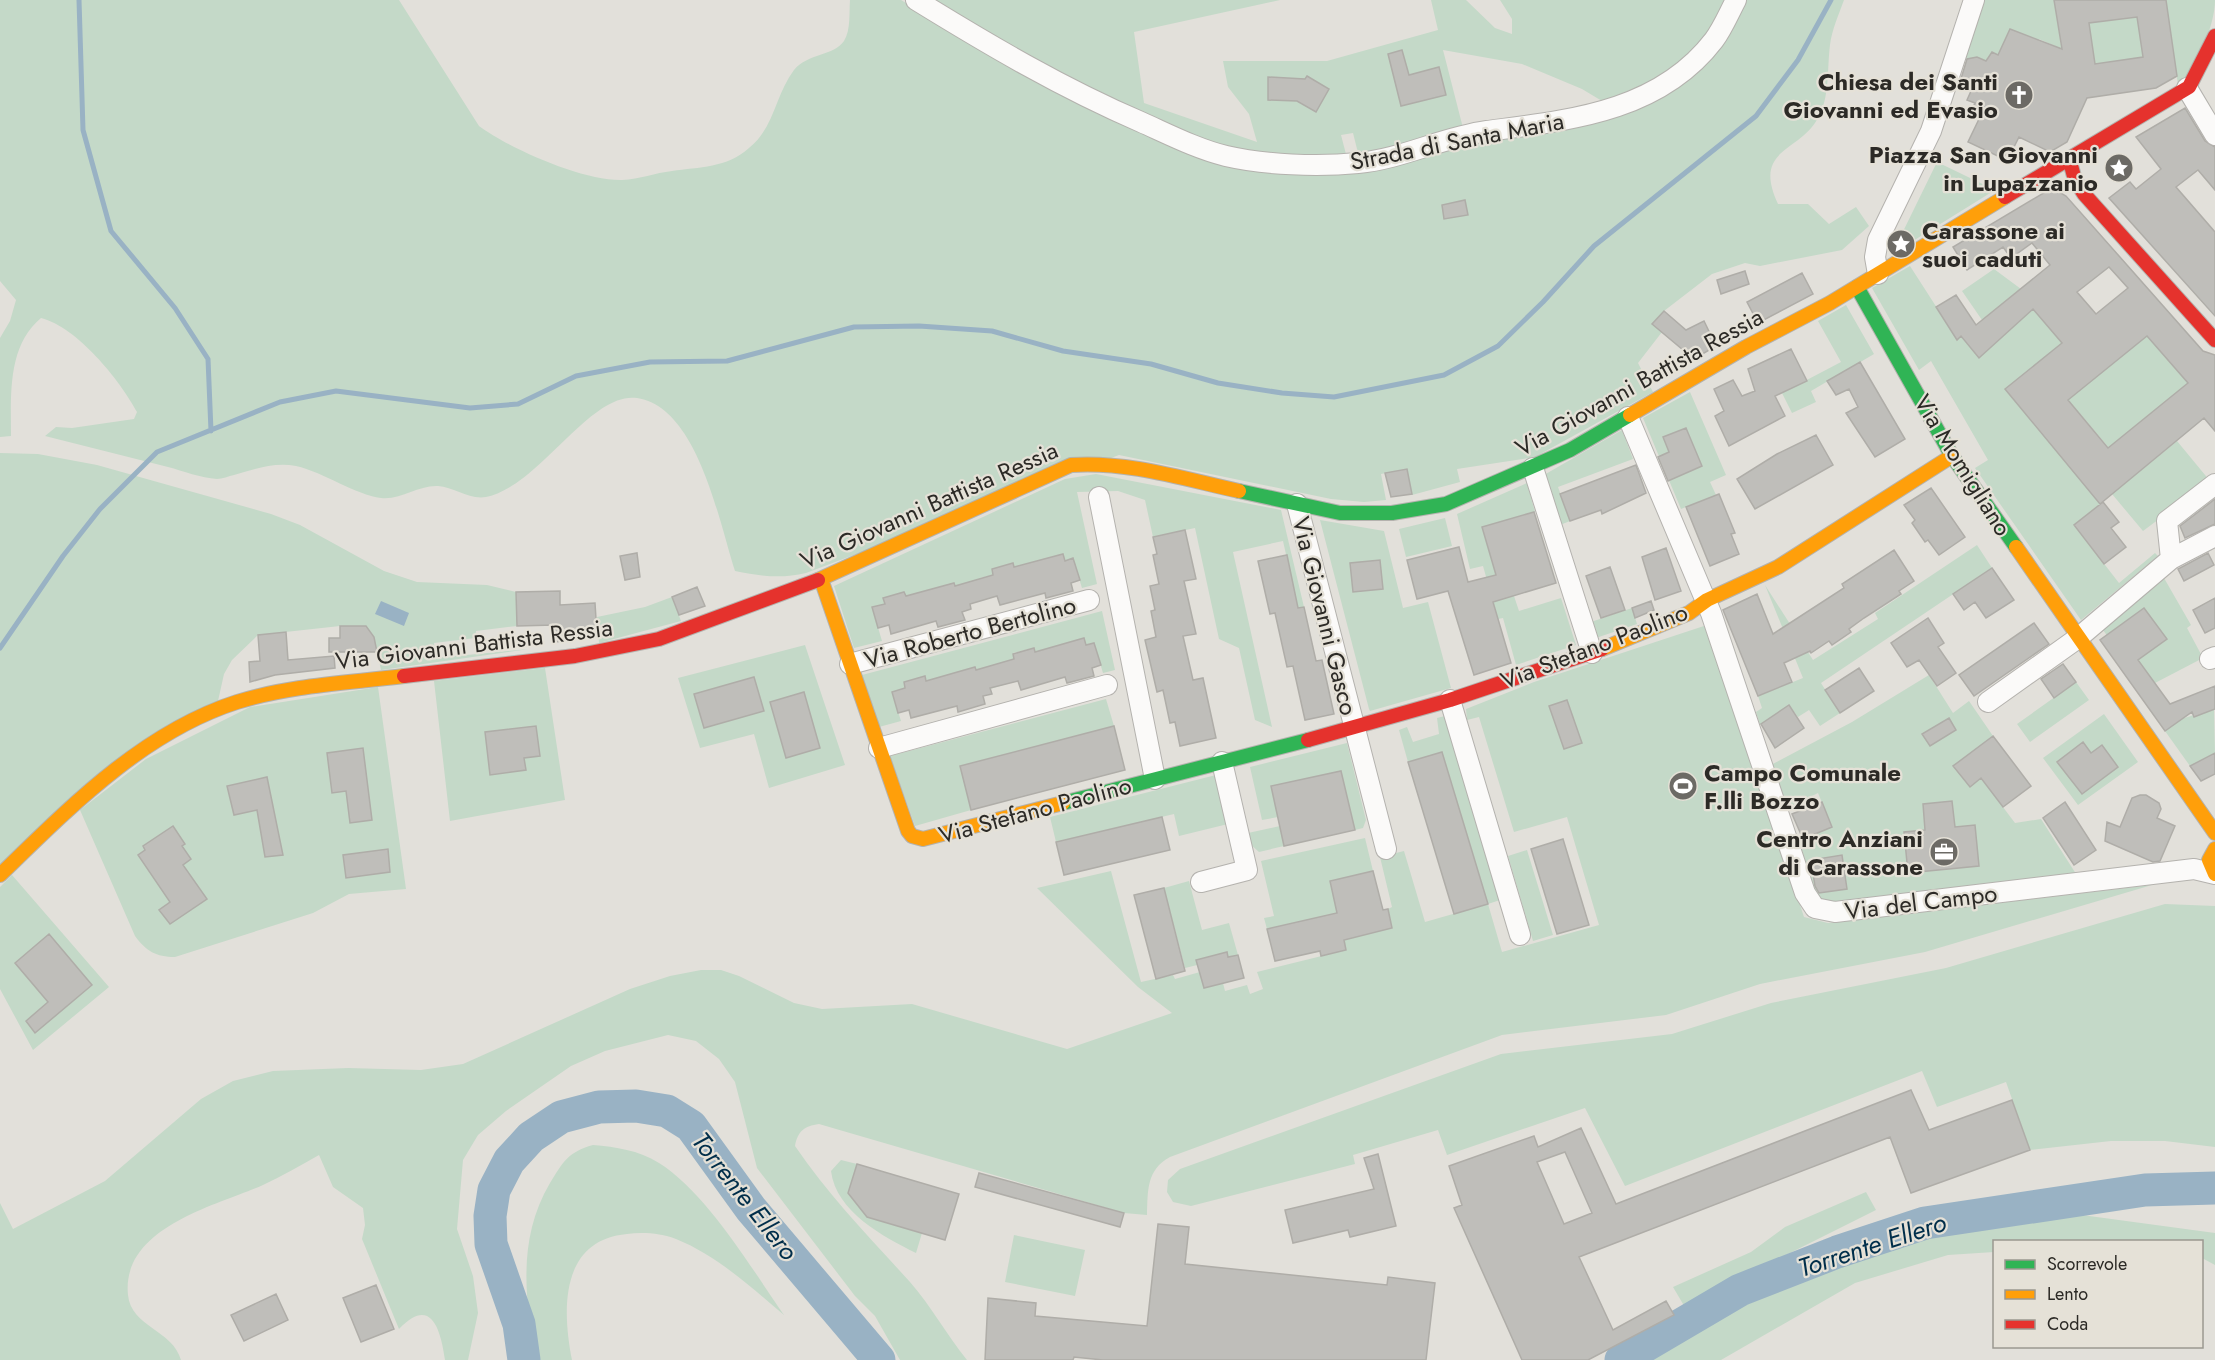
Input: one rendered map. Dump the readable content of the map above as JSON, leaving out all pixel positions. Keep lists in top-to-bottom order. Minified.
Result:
{"streets":{"street":["Strada di Santa Maria","Via Giovanni Battista Ressia","Via Momigliano","Via Giovanni Gasco","Via Roberto Bertolino","Via Stefano Paolino","Via del Campo"]},"crossings":[["Via Giovanni Battista Ressia","Via Momigliano"],["Via Giovanni Battista Ressia","Via Giovanni Gasco"],["Via Giovanni Battista Ressia","Via Roberto Bertolino"],["Via Giovanni Battista Ressia","Via del Campo"],["Via Momigliano","Via Stefano Paolino"],["Via Giovanni Gasco","Via Stefano Paolino"],["Via Roberto Bertolino","Via Stefano Paolino"],["Via Stefano Paolino","Via del Campo"]],"water":["Torrente Ellero"],"places":{"church":["Chiesa dei Santi Giovanni ed Evasio"],"place":["Piazza San Giovanni in Lupazzanio","Carassone ai suoi caduti"],"sports":["Campo Comunale F.lli Bozzo"],"office":["Centro Anziani di Carassone"]},"legend":["Scorrevole","Lento","Coda"]}
